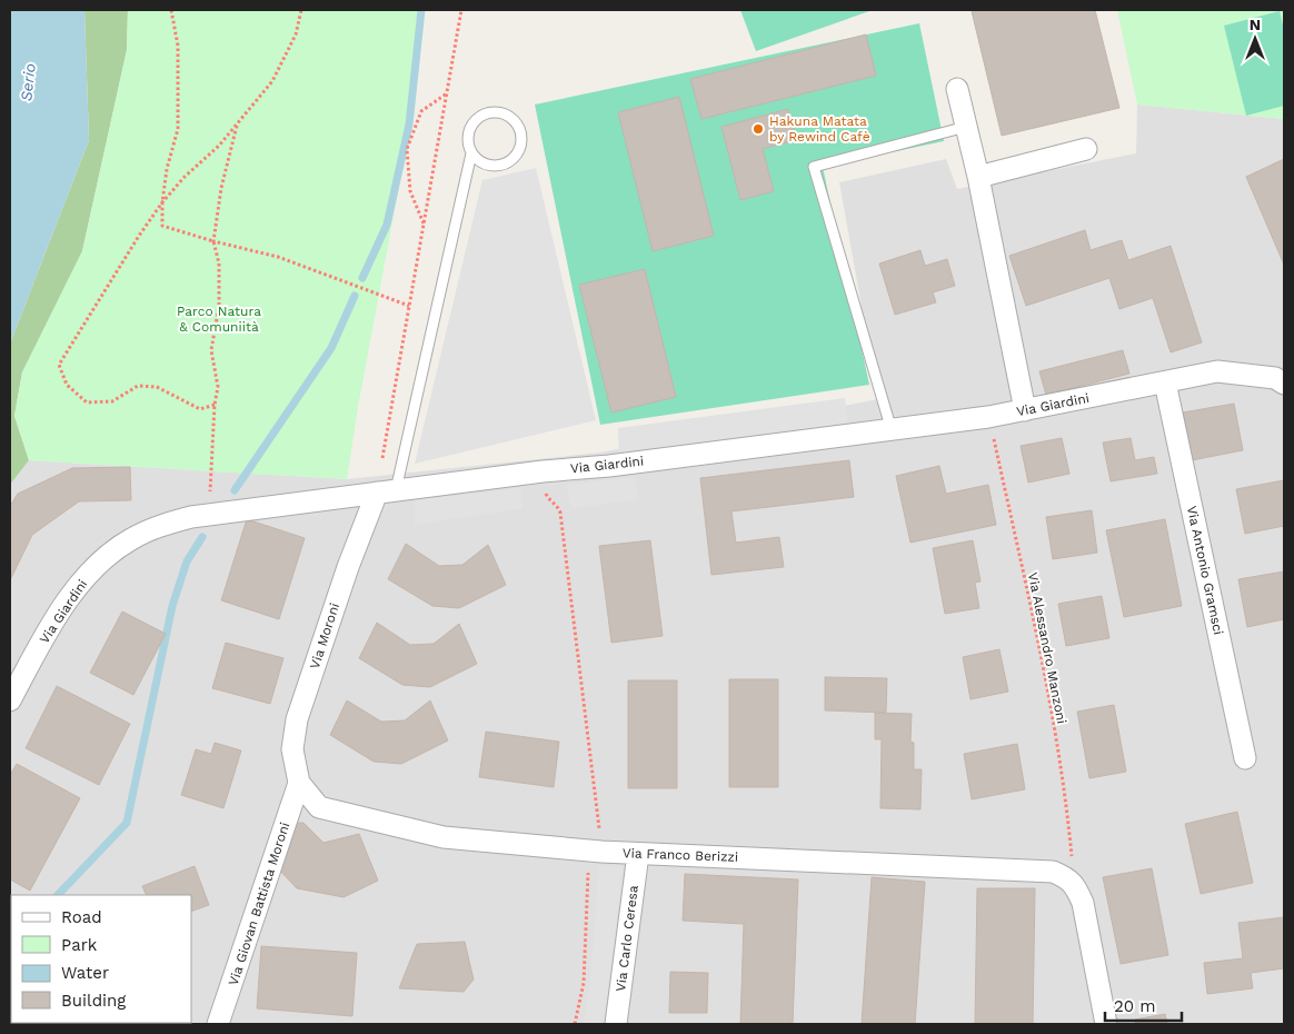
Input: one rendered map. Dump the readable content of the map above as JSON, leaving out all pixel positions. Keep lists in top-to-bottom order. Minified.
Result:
{"streets":{"street":["Via Giardini","Via Antonio Gramsci","Via Moroni","Via Franco Berizzi","Via Giovan Battista Moroni","Via Carlo Ceresa"],"path":["Via Alessandro Manzoni"]},"crossings":[["Via Giardini","Via Antonio Gramsci"],["Via Giardini","Via Moroni"],["Via Giardini","Via Alessandro Manzoni"],["Via Moroni","Via Franco Berizzi"],["Via Moroni","Via Giovan Battista Moroni"],["Via Alessandro Manzoni","Via Franco Berizzi"],["Via Franco Berizzi","Via Giovan Battista Moroni"],["Via Franco Berizzi","Via Carlo Ceresa"]],"water":["Serio"],"parks":["Parco Natura & Comuniità"],"places":["Hakuna Matata by Rewind Cafè"],"legend":["Road","Park","Water","Building"],"scale_bar":"20 m","north":"top"}
